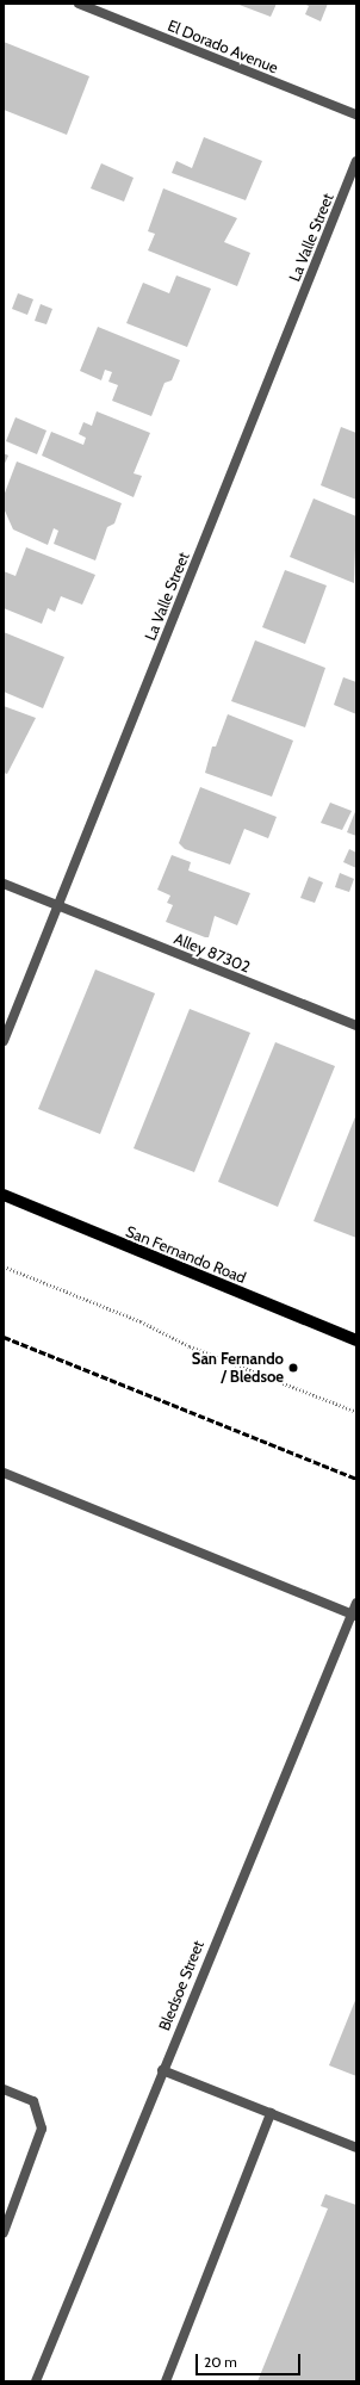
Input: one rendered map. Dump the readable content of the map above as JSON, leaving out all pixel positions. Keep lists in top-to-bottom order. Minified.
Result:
{"streets":{"main road":["San Fernando Road"],"street":["El Dorado Avenue","La Valle Street","Alley 87302","Bledsoe Street"]},"crossings":[["La Valle Street","Alley 87302"]],"places":["San Fernando / Bledsoe"],"scale_bar":"20 m"}
